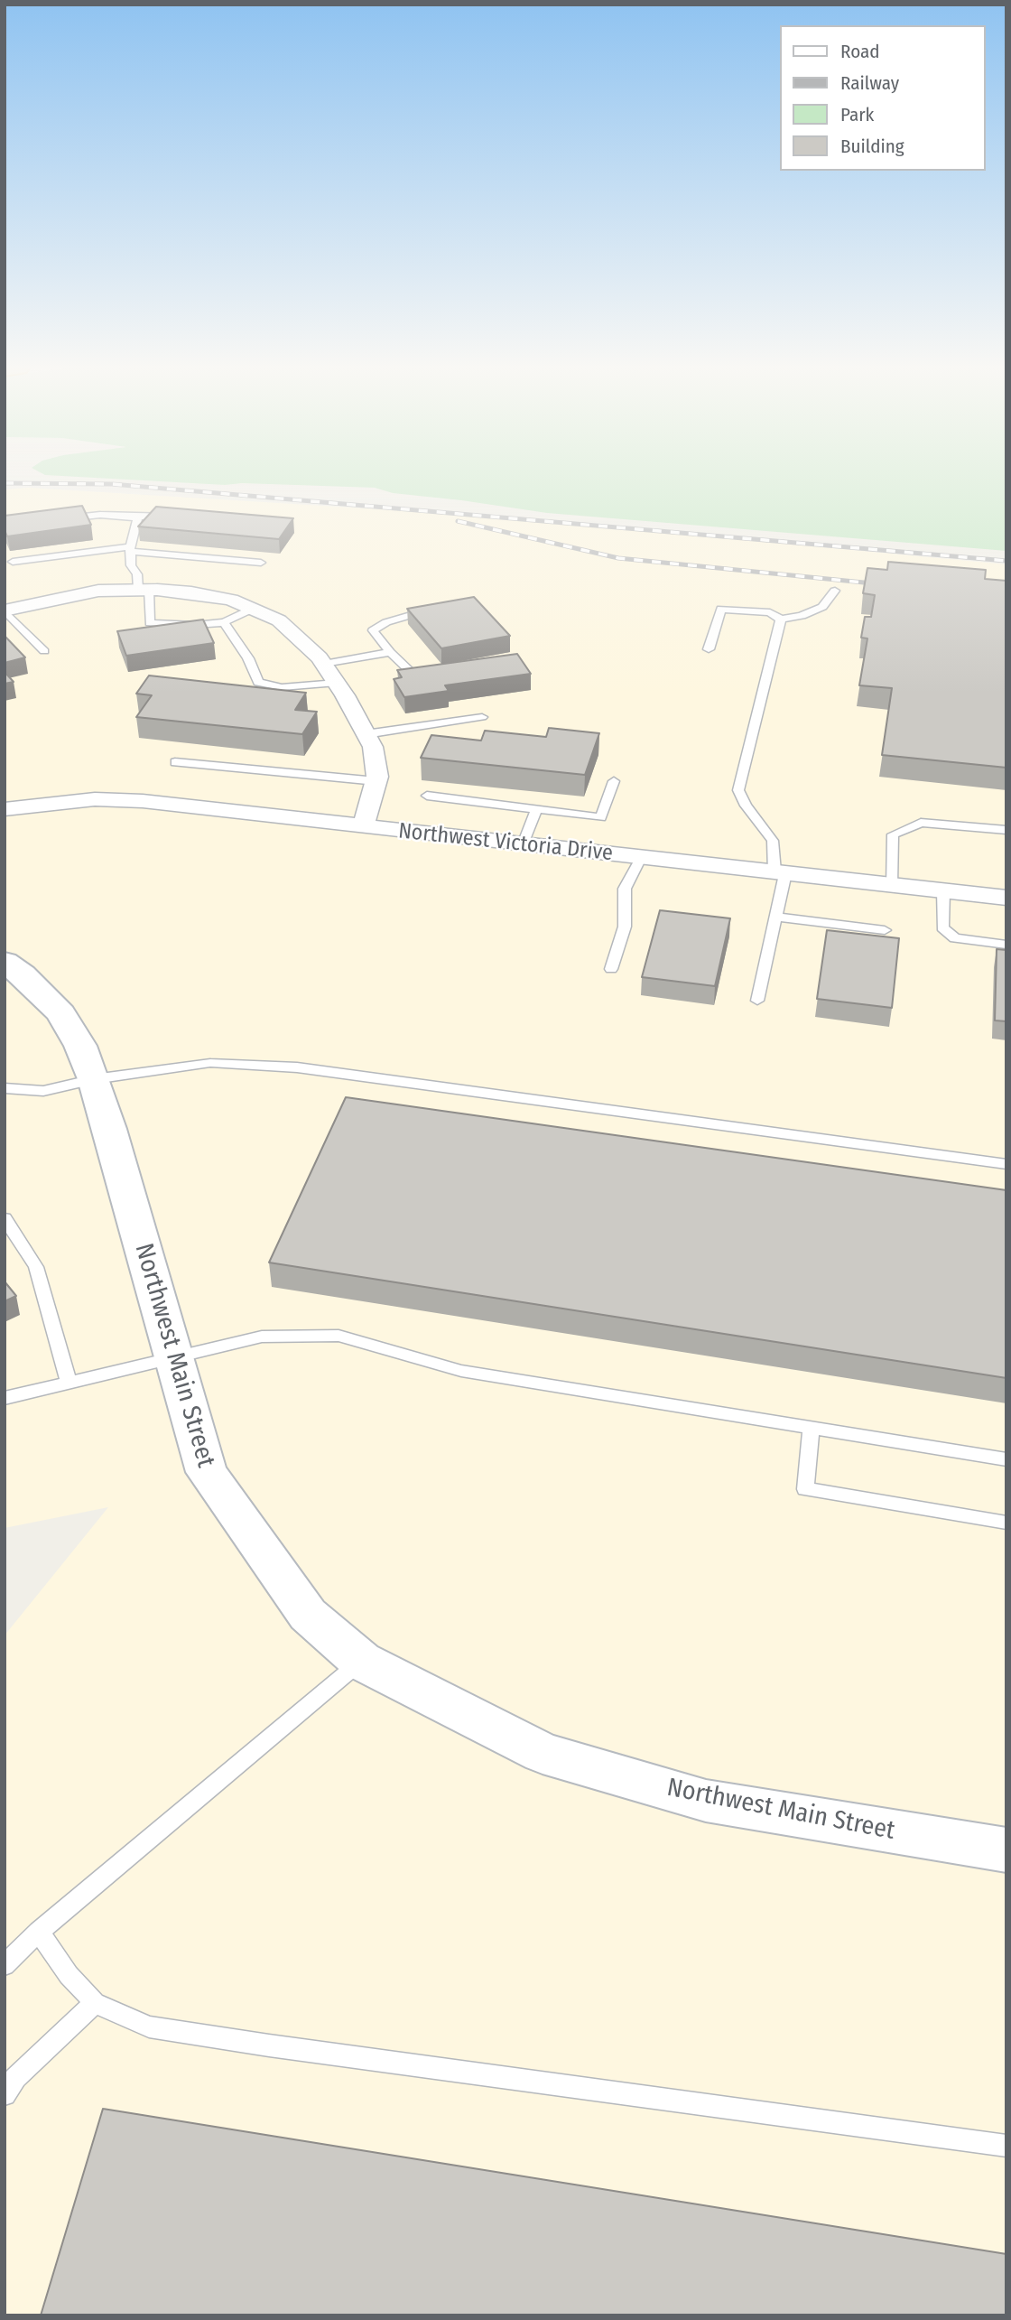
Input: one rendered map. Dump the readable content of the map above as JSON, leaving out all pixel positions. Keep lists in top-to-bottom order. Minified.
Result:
{"streets":{"street":["Northwest Victoria Drive","Northwest Main Street"]},"legend":["Road","Railway","Park","Building"]}
